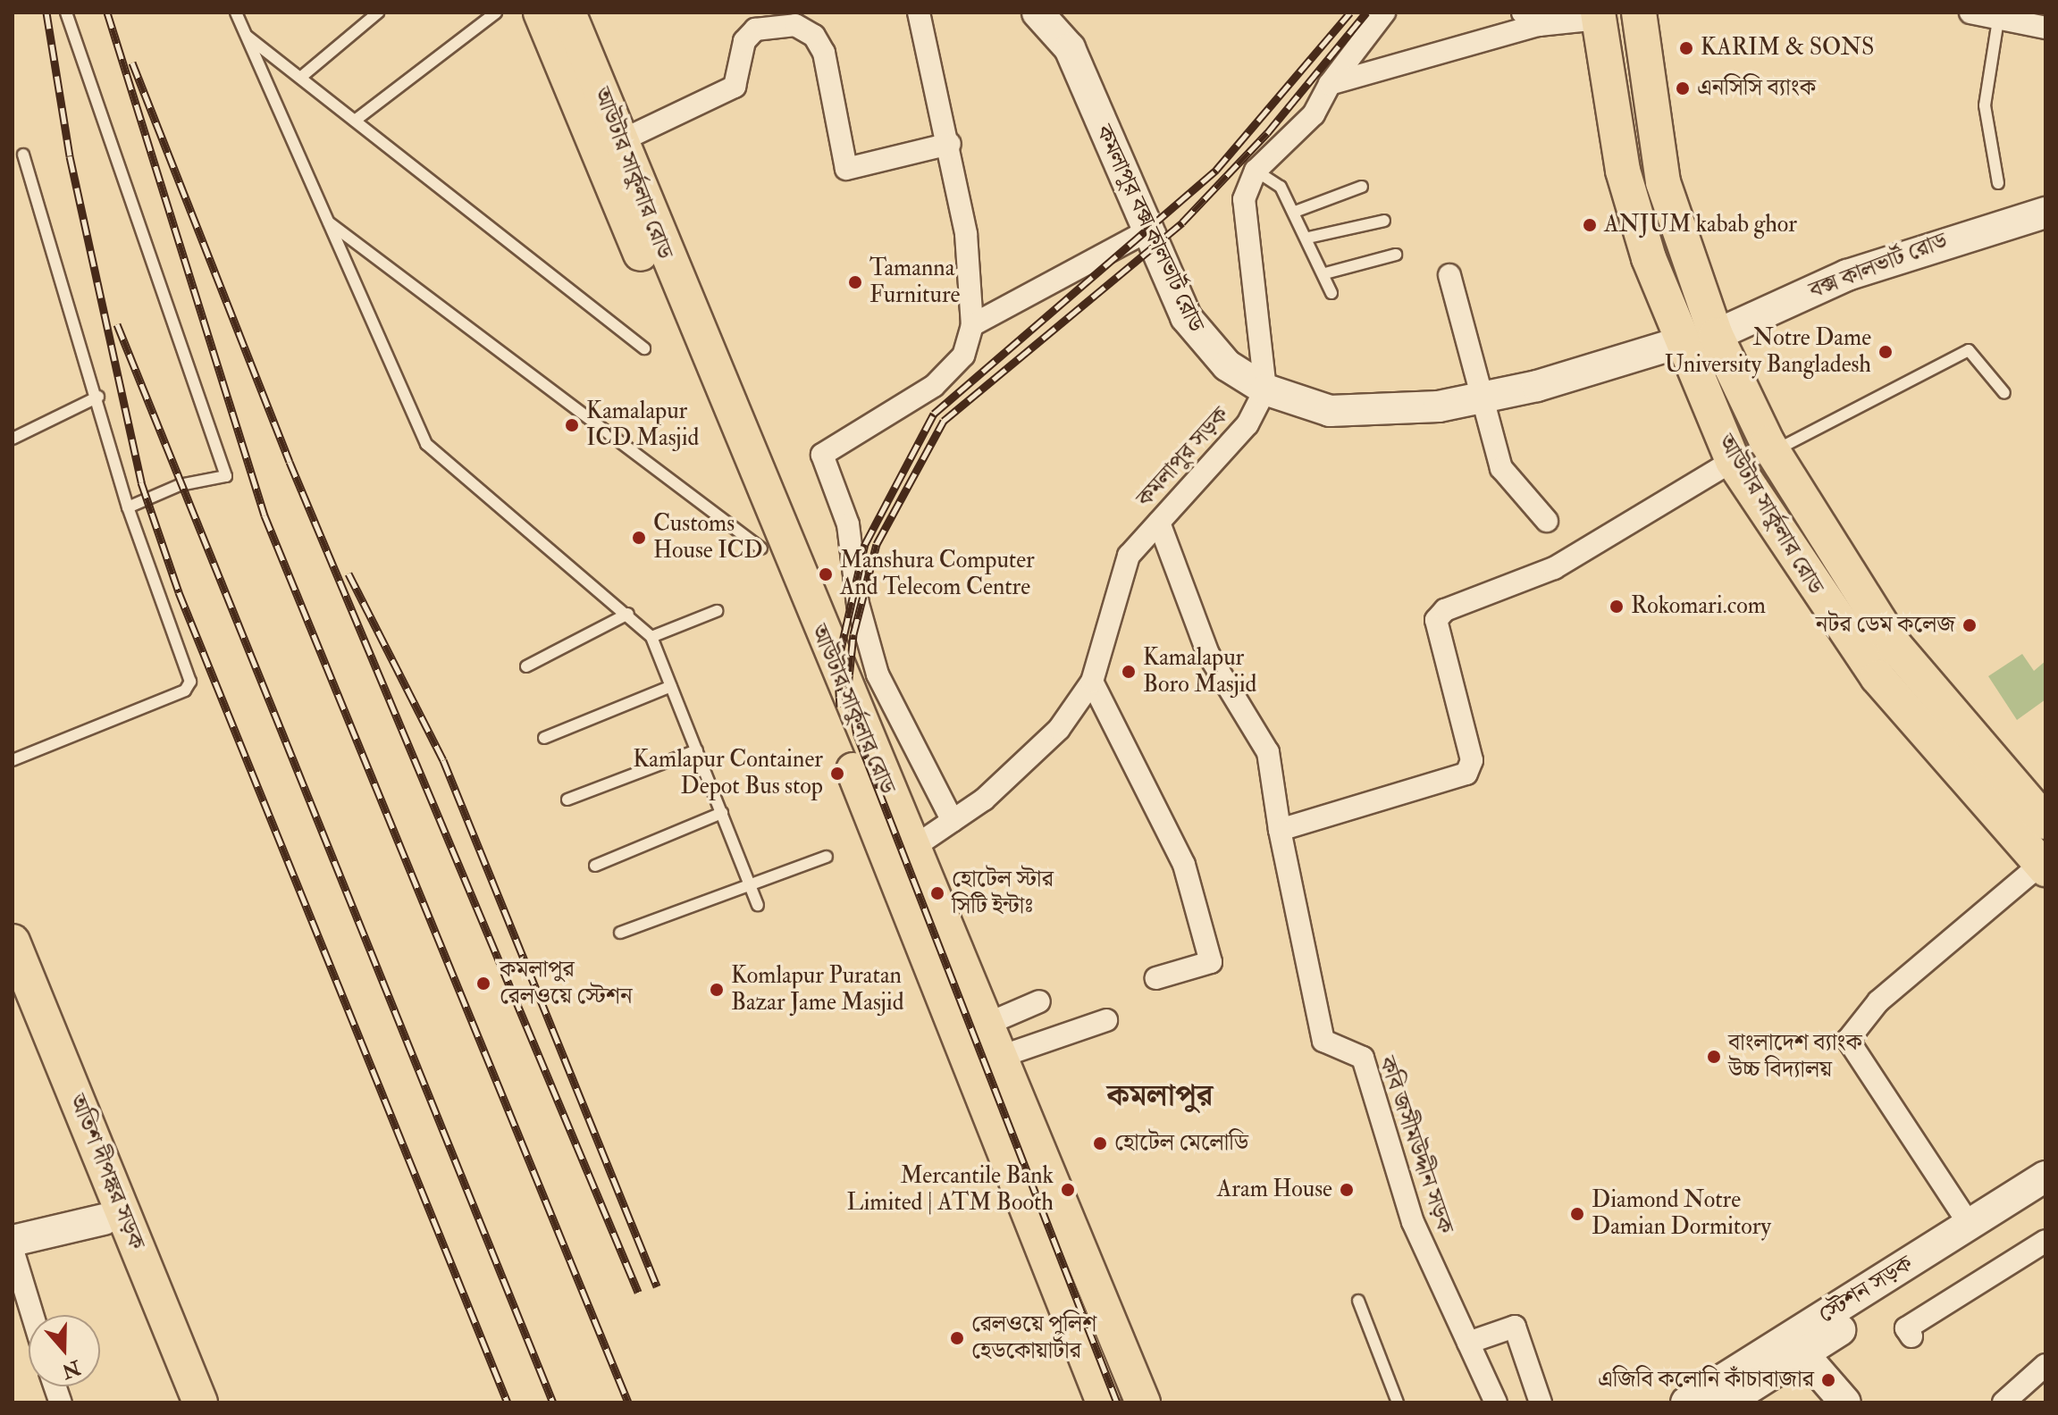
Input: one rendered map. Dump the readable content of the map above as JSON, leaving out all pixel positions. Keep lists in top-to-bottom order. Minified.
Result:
{"streets":{"main road":["আউটার সার্কুলার রোড","অতিশ দীপঙ্কর সড়ক"],"street":["কমলাপুর বক্স কালভার্ট রোড","বক্স কালভার্ট রোড","কমলাপুর সড়ক","কবি জসীমউদ্দীন সড়ক","স্টেশন সড়ক"]},"crossings":[["আউটার সার্কুলার রোড","কমলাপুর বক্স কালভার্ট রোড"],["আউটার সার্কুলার রোড","বক্স কালভার্ট রোড"],["আউটার সার্কুলার রোড","কমলাপুর সড়ক"],["কমলাপুর বক্স কালভার্ট রোড","কমলাপুর সড়ক"]],"districts":["কমলাপুর"],"places":["KARIM & SONS","এনসিসি ব্যাংক","ANJUM kabab ghor","Tamanna Furniture","Notre Dame University Bangladesh","Kamalapur ICD Masjid","Customs House ICD","Manshura Computer And Telecom Centre","Rokomari.com","নটর ডেম কলেজ","Kamalapur Boro Masjid","Kamlapur Container Depot Bus stop","হোটেল স্টার সিটি ইন্টাঃ","কমলাপুর রেলওয়ে স্টেশন","Komlapur Puratan Bazar Jame Masjid","বাংলাদেশ ব্যাংক উচ্চ বিদ্যালয়","হোটেল মেলোডি","Mercantile Bank Limited | ATM Booth","Aram House","Diamond Notre Damian Dormitory","রেলওয়ে পুলিশ হেডকোয়ার্টার","এজিবি কলোনি কাঁচাবাজার"],"north":"bottom"}
